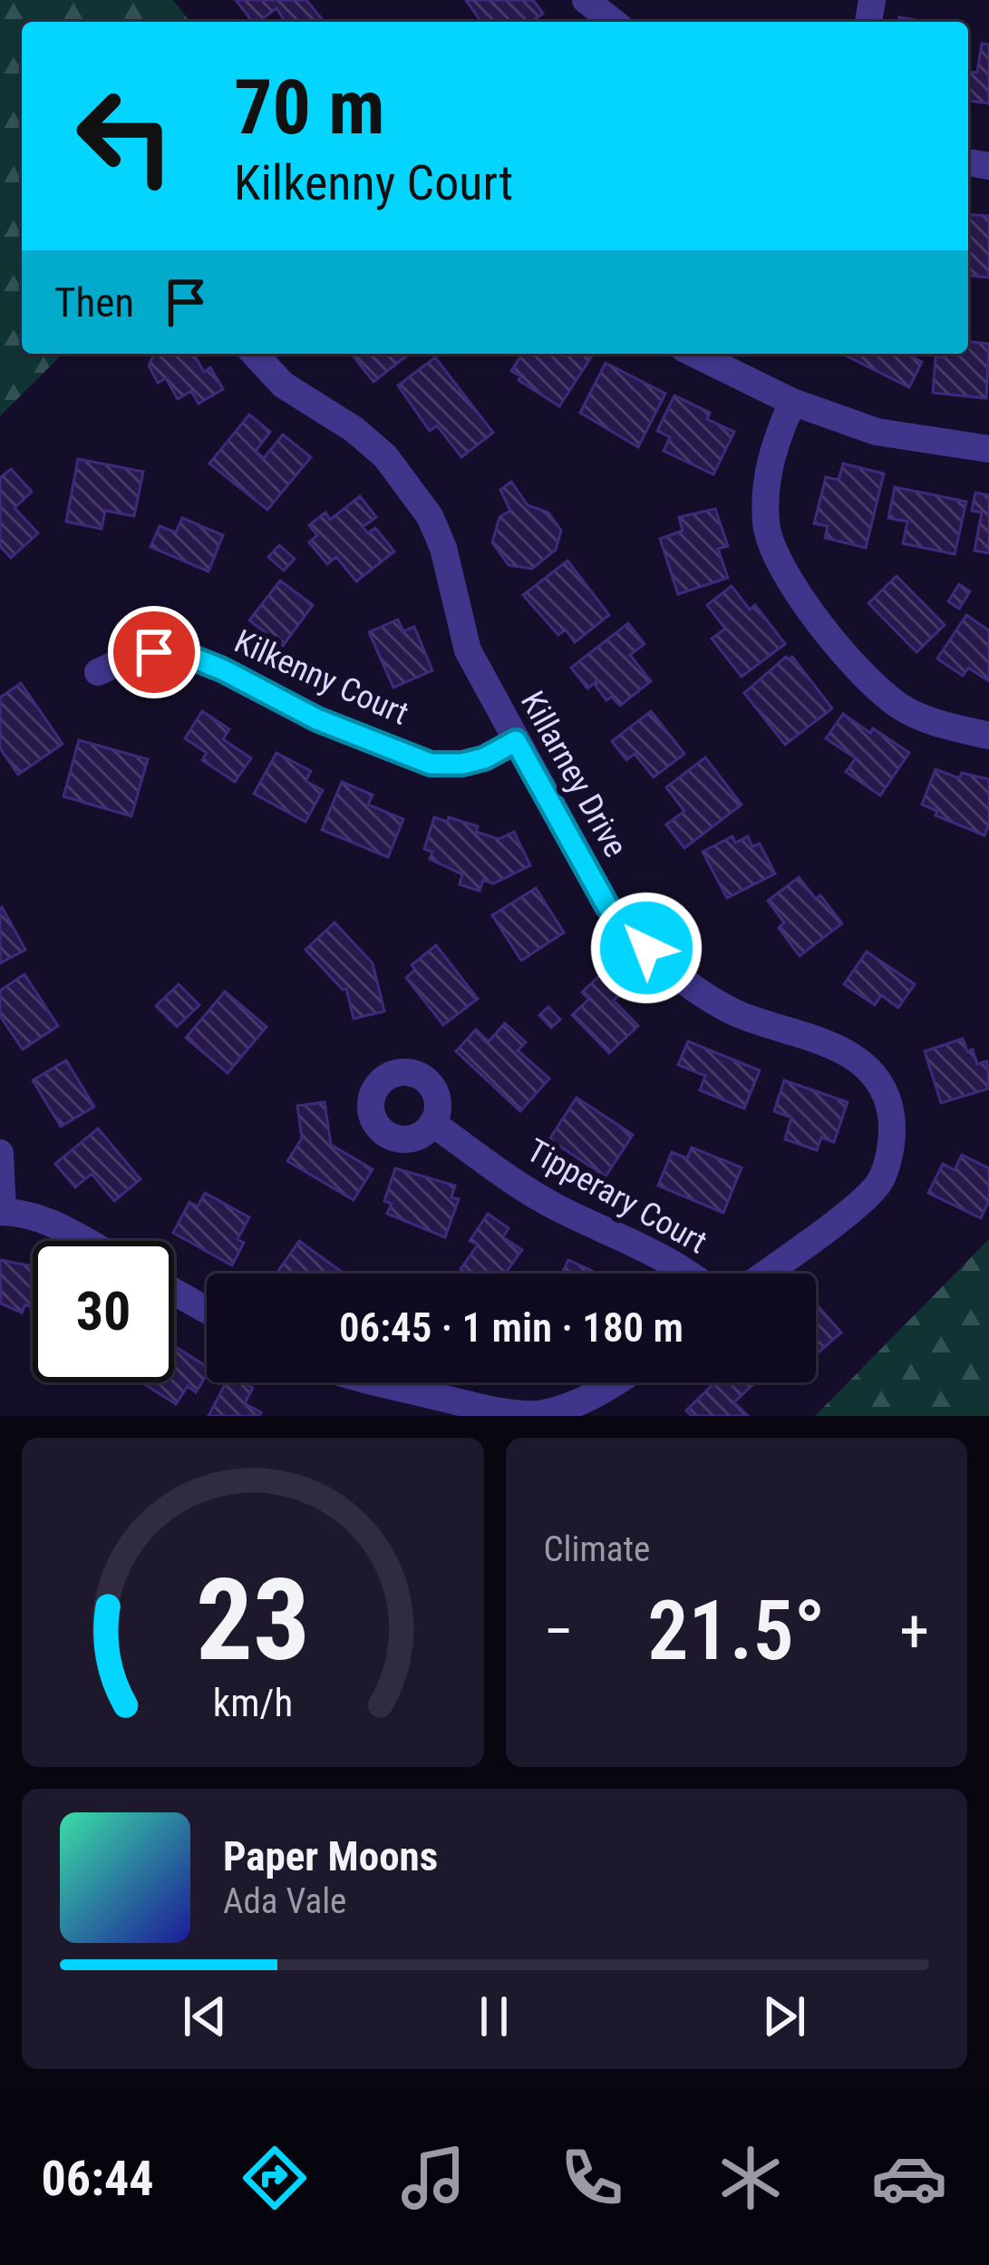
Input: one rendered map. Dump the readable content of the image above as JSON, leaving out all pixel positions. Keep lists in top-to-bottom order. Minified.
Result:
{"streets":{"street":["Kilkenny Court","Killarney Drive","Tipperary Court"]},"crossings":[["Kilkenny Court","Killarney Drive"]],"page":{"turn":["70 m","Kilkenny Court"],"then":"Then","limit":"30","trip":"06:45 · 1 min · 180 m","tile":"Climate","heat":["−","21.5°","+"],"song":["Paper Moons","Ada Vale"],"tabs":"06:44","gauge":["23","km/h"]}}
